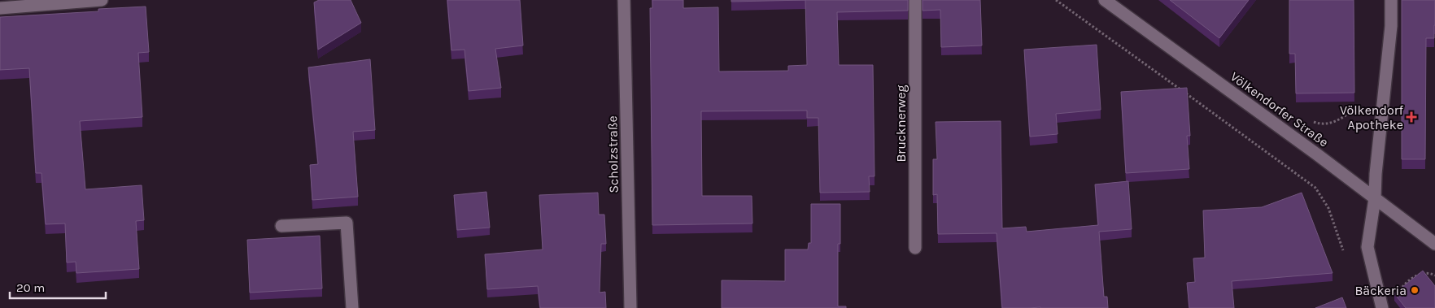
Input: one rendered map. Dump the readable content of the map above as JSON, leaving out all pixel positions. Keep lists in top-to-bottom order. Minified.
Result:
{"streets":{"street":["Völkendorfer Straße","Brucknerweg","Scholzstraße"]},"places":{"health":["Völkendorf Apotheke"],"other":["Bäckeria"]},"scale_bar":"20 m"}
